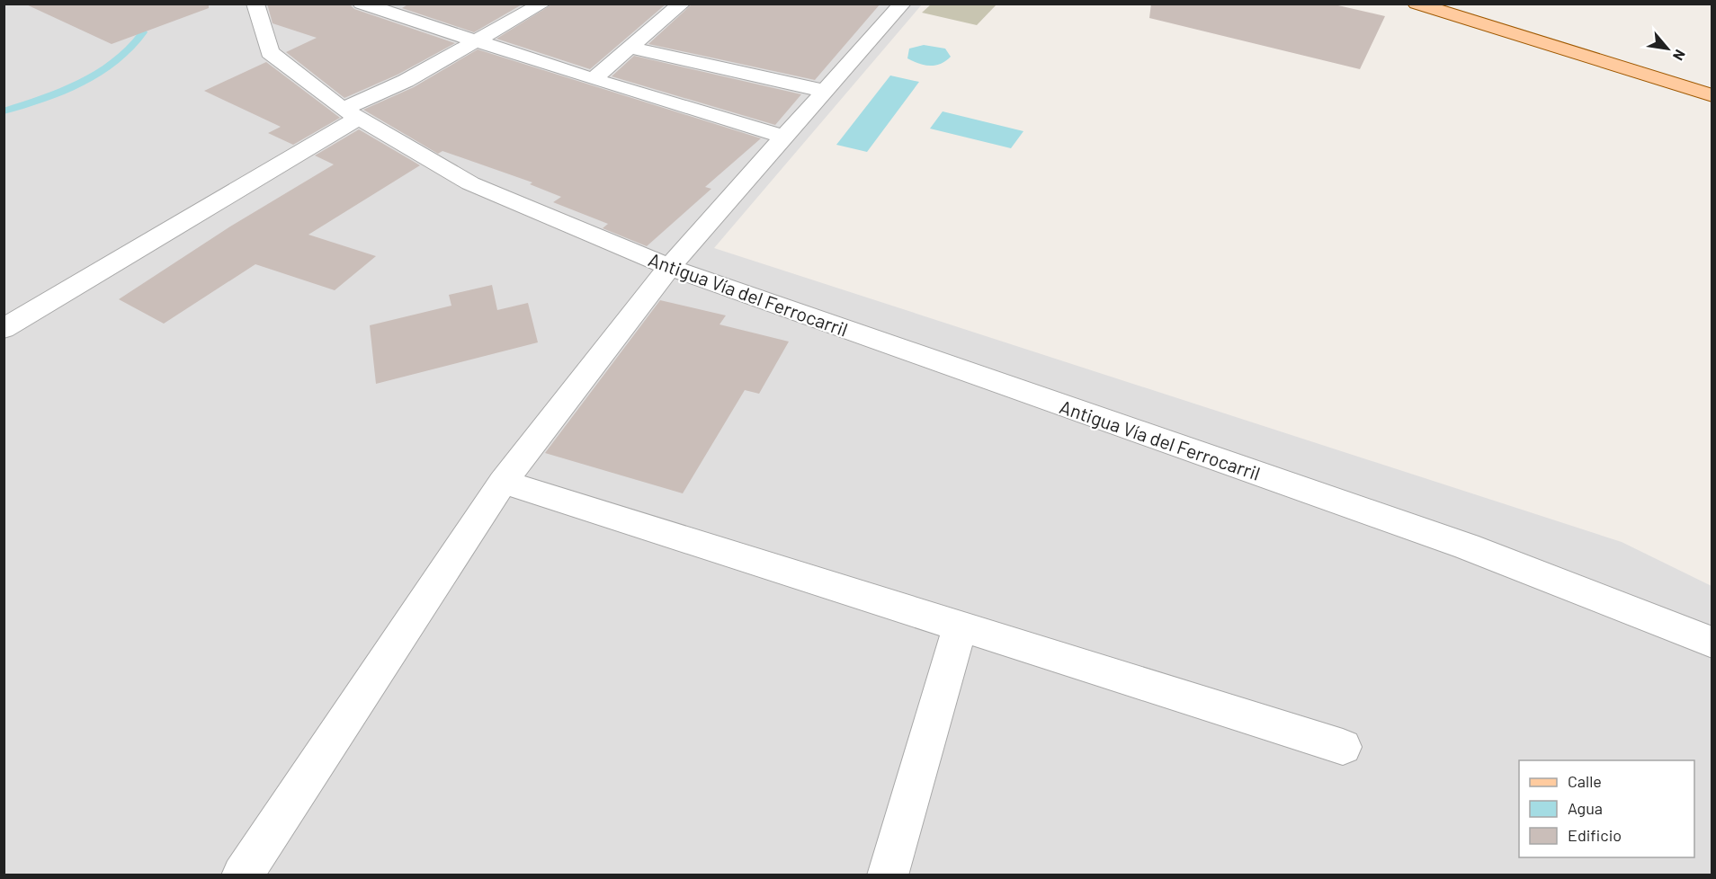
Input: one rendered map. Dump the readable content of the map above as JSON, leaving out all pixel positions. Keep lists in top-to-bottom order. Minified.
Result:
{"streets":{"street":["Antigua Vía del Ferrocarril"]},"legend":["Calle","Agua","Edificio"],"north":"bottom right"}
